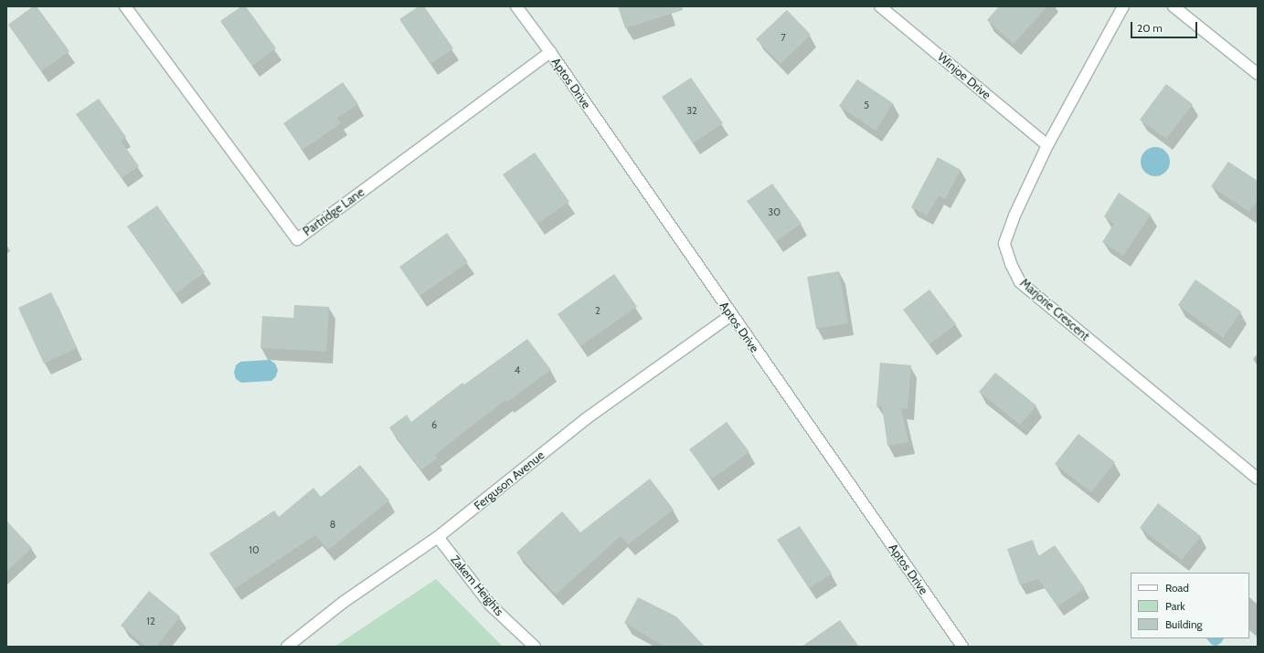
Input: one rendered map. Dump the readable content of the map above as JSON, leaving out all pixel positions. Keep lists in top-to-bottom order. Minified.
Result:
{"streets":{"street":["Winjoe Drive","Aptos Drive","Partridge Lane","Marjorie Crescent","Ferguson Avenue","Zakem Heights"]},"crossings":[["Winjoe Drive","Marjorie Crescent"],["Aptos Drive","Partridge Lane"],["Aptos Drive","Ferguson Avenue"],["Ferguson Avenue","Zakem Heights"]],"house_numbers":["7","5","32","30","2","4","6","8","10","12"],"legend":["Road","Park","Building"],"scale_bar":"20 m"}
